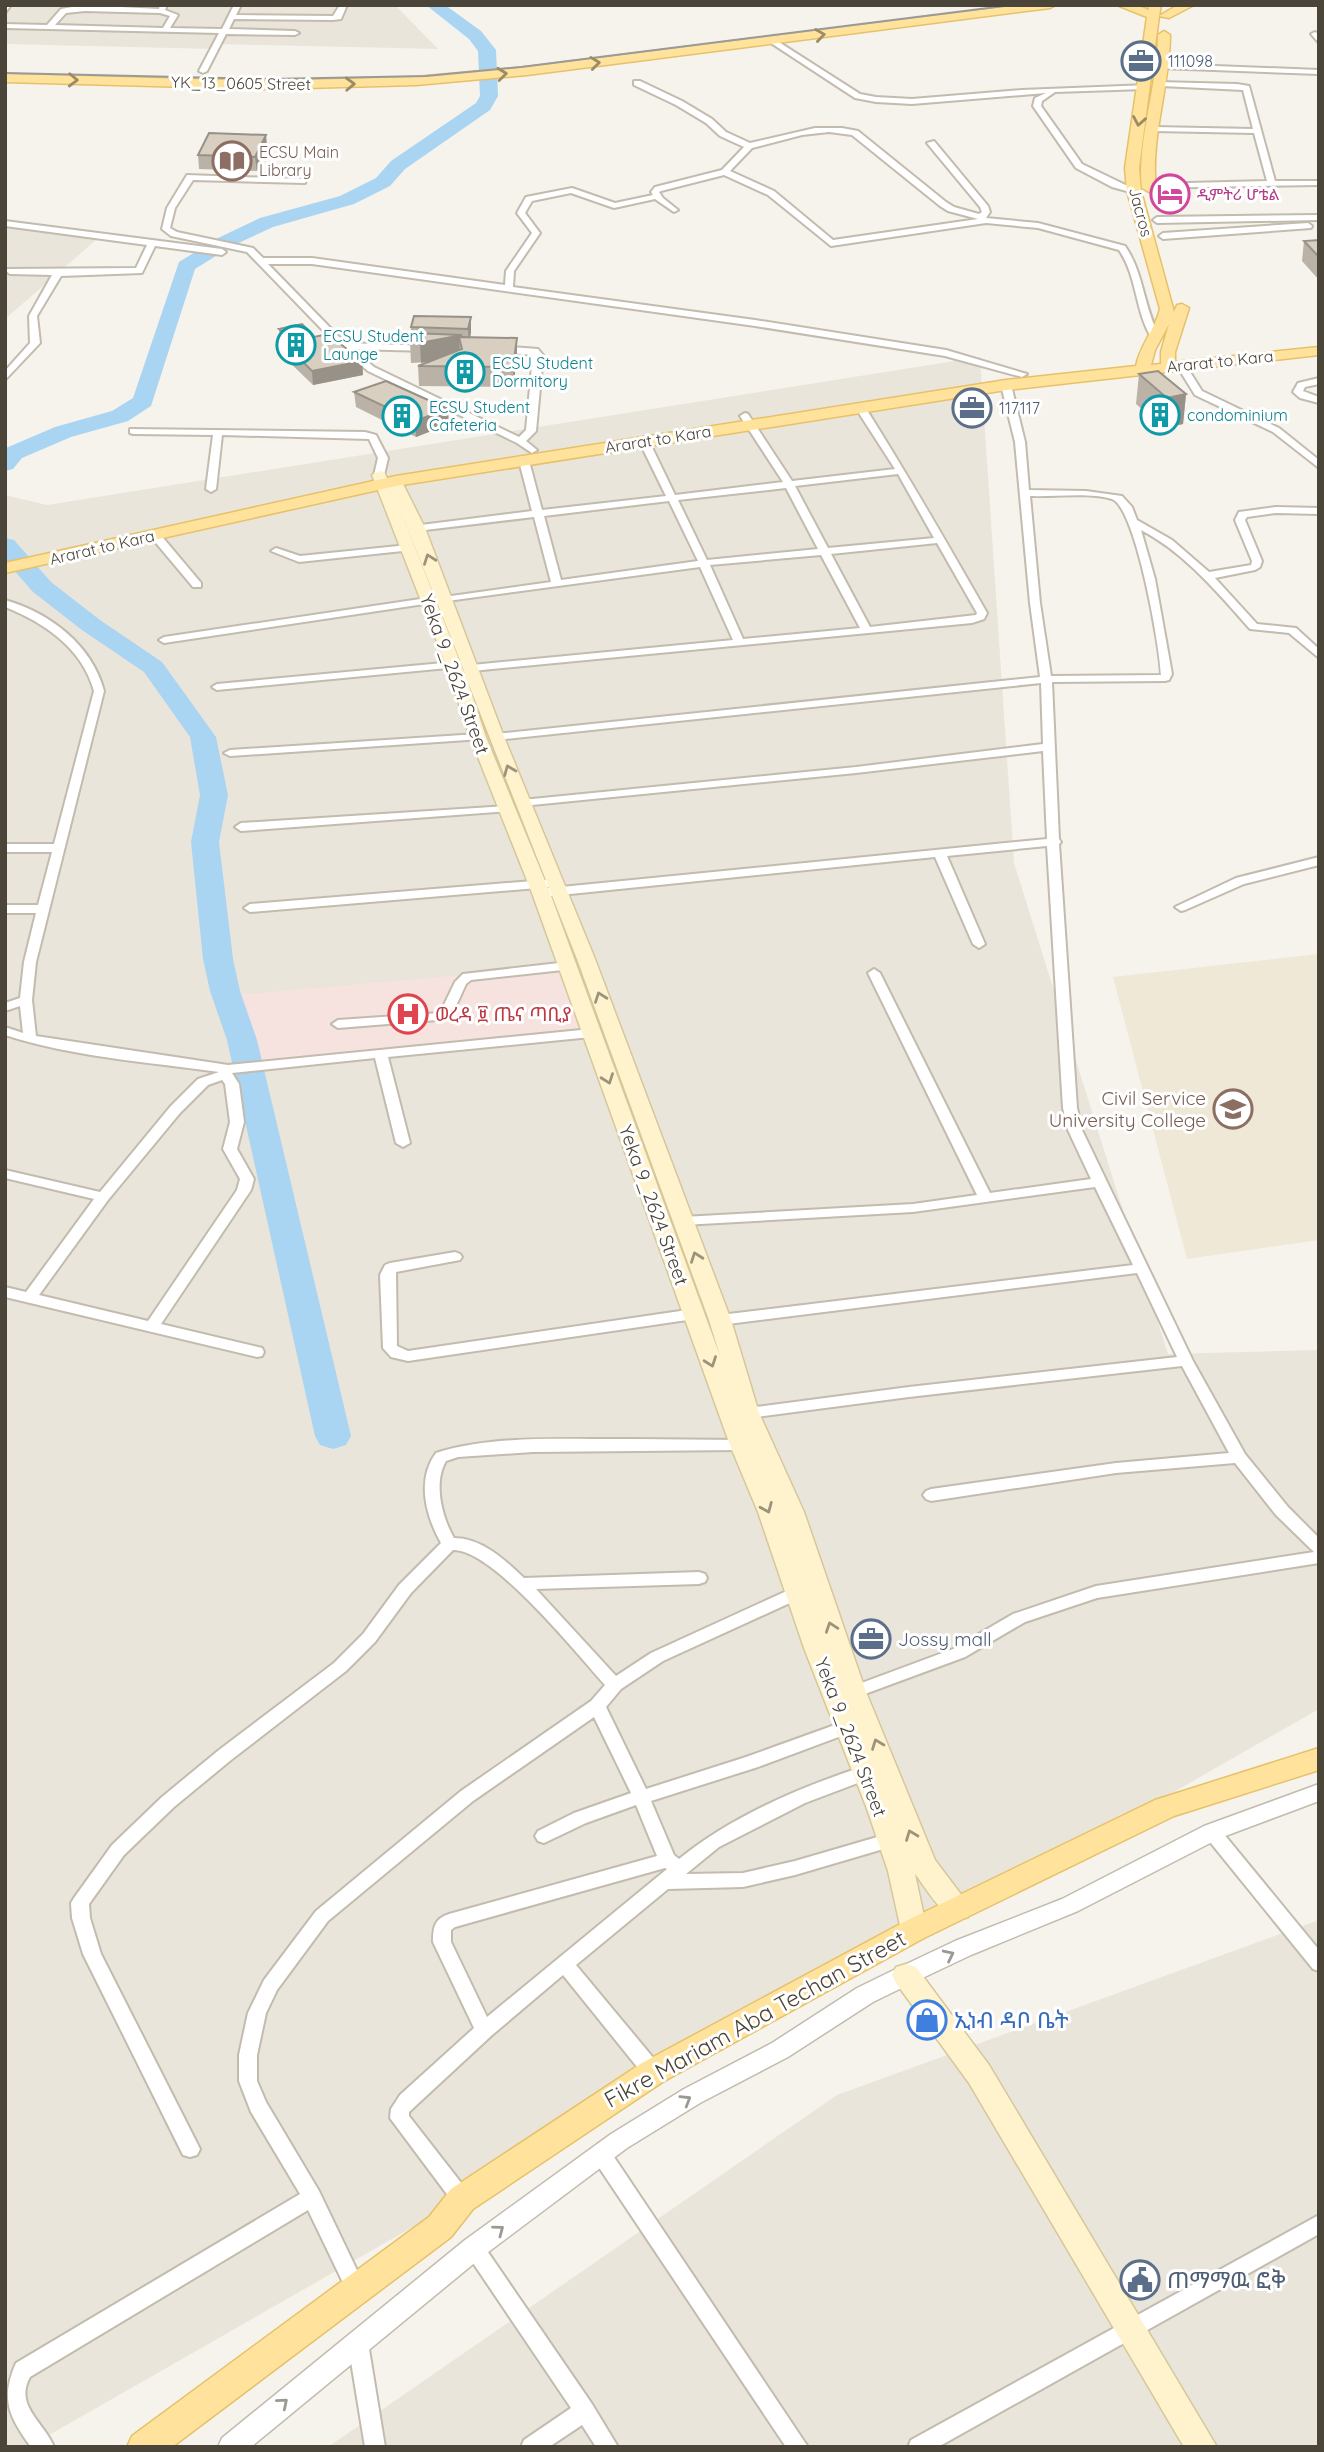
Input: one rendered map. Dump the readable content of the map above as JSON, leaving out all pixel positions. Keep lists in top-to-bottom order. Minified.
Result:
{"streets":{"main road":["YK_13_0605 Street","Jacros","Ararat to Kara","Yeka 9_2624 Street","Fikre Mariam Aba Techan Street"]},"crossings":[["Jacros","Ararat to Kara"],["Ararat to Kara","Yeka 9_2624 Street"],["Yeka 9_2624 Street","Fikre Mariam Aba Techan Street"]],"places":{"office":["111098","117117","Jossy mall"],"library":["ECSU Main Library"],"hotel":["ዲምትሪ ሆቴል"],"building":["ECSU Student Launge","ECSU Student Dormitory","condominium","ECSU Student Cafeteria"],"hospital":["ወረዳ ፱ ጤና ጣቢያ"],"school or university":["Civil Service University College"],"shop":["ኢነብ ዳቦ ቤት"],"public building":["ጠማማዉ ፎቅ"]}}
